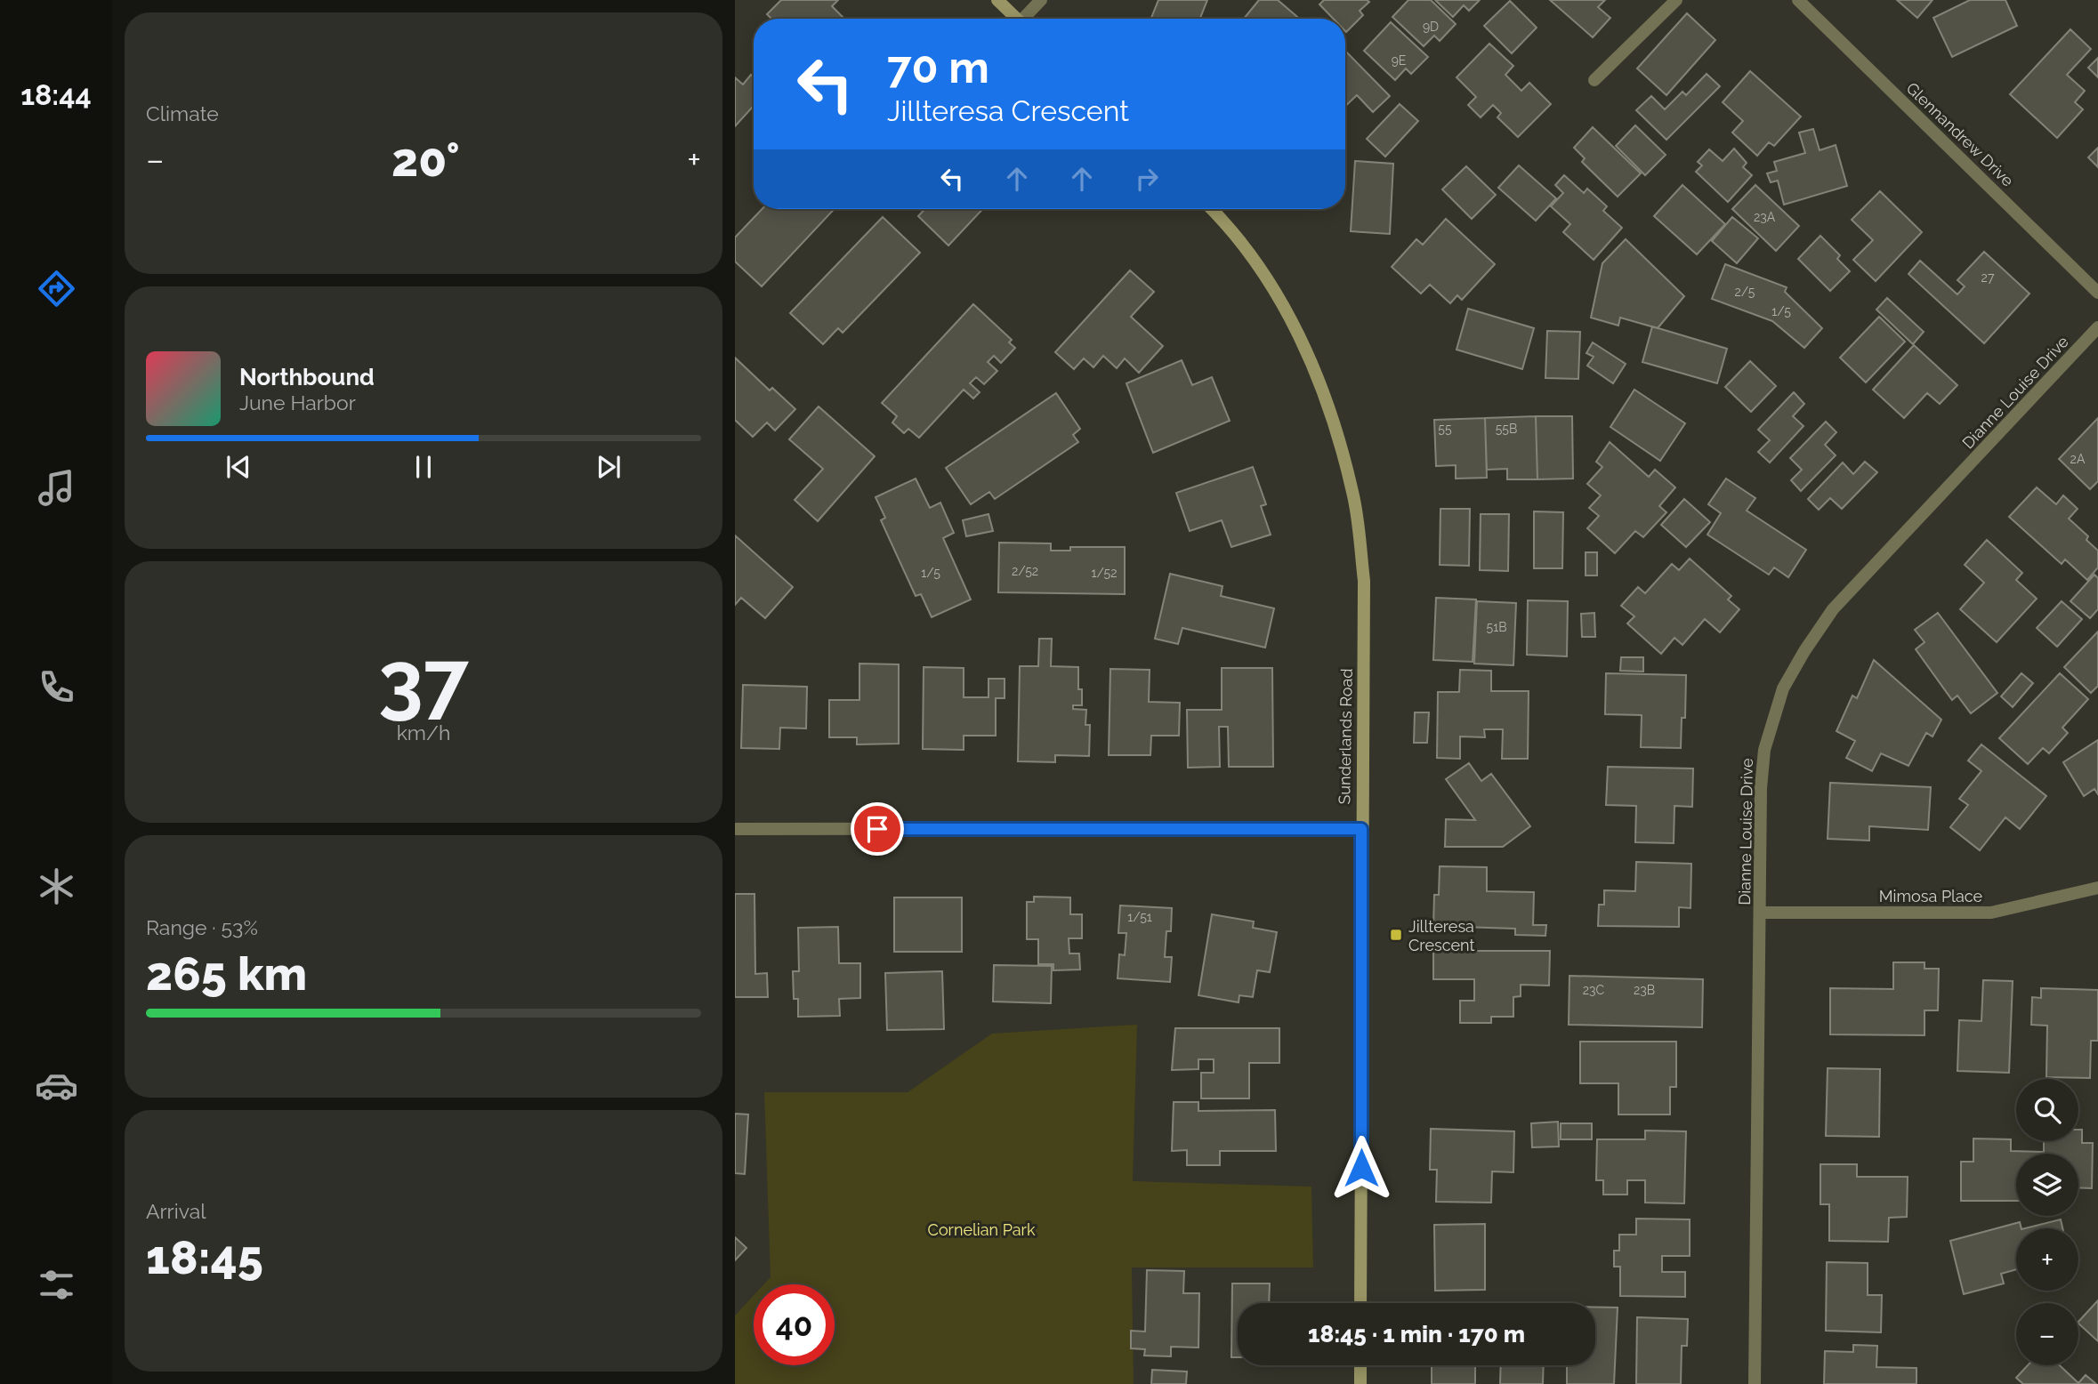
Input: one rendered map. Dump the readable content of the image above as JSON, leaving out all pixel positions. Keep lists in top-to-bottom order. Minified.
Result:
{"streets":{"street":["Glennandrew Drive","Dianne Louise Drive","Sunderlands Road","Mimosa Place"]},"crossings":[["Dianne Louise Drive","Mimosa Place"]],"parks":["Cornelian Park"],"places":{"transit":["Jillteresa Crescent"]},"house_numbers":["9D","9E","23A","27","2/5","1/5","55","55B","2A","2/52","1/5","1/52","51B","1/51","23C","23B"],"page":{"tabs":"18:44","tile":["Climate",["37","km/h"],["Range · 53%","265 km"],["Arrival","18:45"]],"turn":["70 m","Jillteresa Crescent"],"heat":["−","20°","+"],"song":["Northbound","June Harbor"],"map_buttons":["+","−"],"limit":"40","trip":"18:45 · 1 min · 170 m"}}
